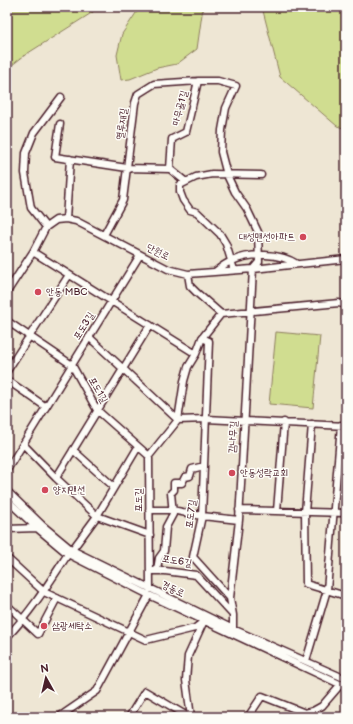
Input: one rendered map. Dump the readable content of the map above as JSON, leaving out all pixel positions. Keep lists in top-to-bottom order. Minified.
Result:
{"streets":{"street":["마무골1길","열루재길","단원로","포도3길","포도1길","감나무길","포도길","포도7길","포도6길","경동로"]},"crossings":[["마무골1길","열루재길"],["열루재길","단원로"],["단원로","포도3길"],["단원로","감나무길"],["포도3길","포도1길"],["포도1길","포도길"],["감나무길","포도7길"],["감나무길","포도6길"],["감나무길","경동로"],["포도길","포도6길"],["포도길","경동로"],["포도7길","포도6길"]],"places":["대성맨션아파트","안동 MBC","안동성락교회","양지맨션","삼광세탁소"],"north":"top"}
